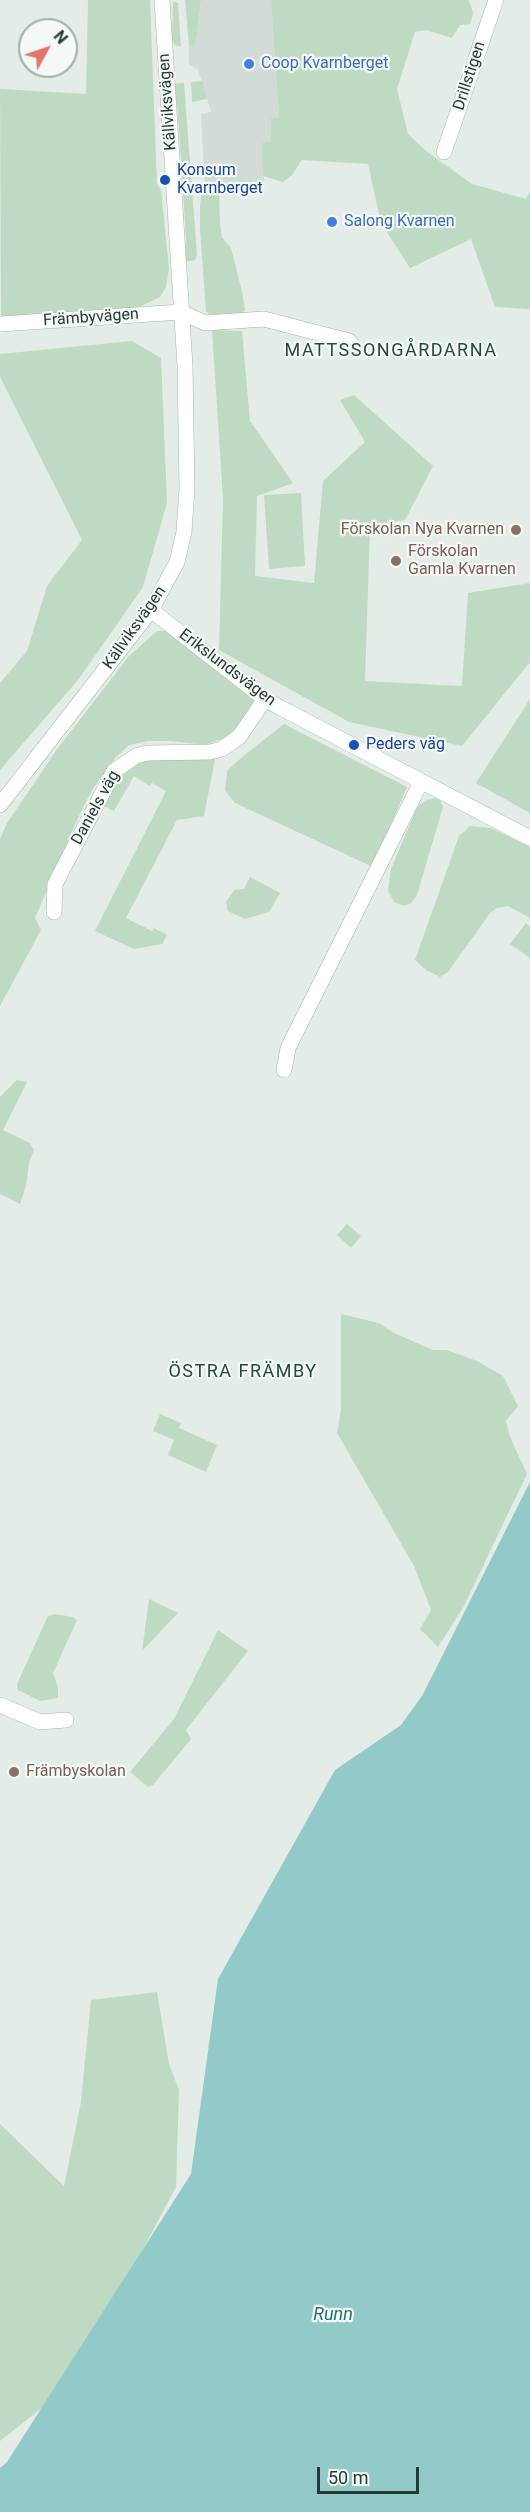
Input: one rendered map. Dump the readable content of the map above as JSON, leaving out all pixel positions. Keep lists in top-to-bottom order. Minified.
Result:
{"streets":{"street":["Drillstigen","Källviksvägen","Främbyvägen","Erikslundsvägen","Daniels väg"]},"crossings":[["Källviksvägen","Främbyvägen"],["Källviksvägen","Erikslundsvägen"],["Erikslundsvägen","Daniels väg"]],"districts":["MATTSSONGÅRDARNA","ÖSTRA FRÄMBY"],"water":["Runn"],"places":["Coop Kvarnberget","Konsum Kvarnberget","Salong Kvarnen","Förskolan Nya Kvarnen","Förskolan Gamla Kvarnen","Peders väg","Främbyskolan"],"scale_bar":"50 m","north":"top right"}
